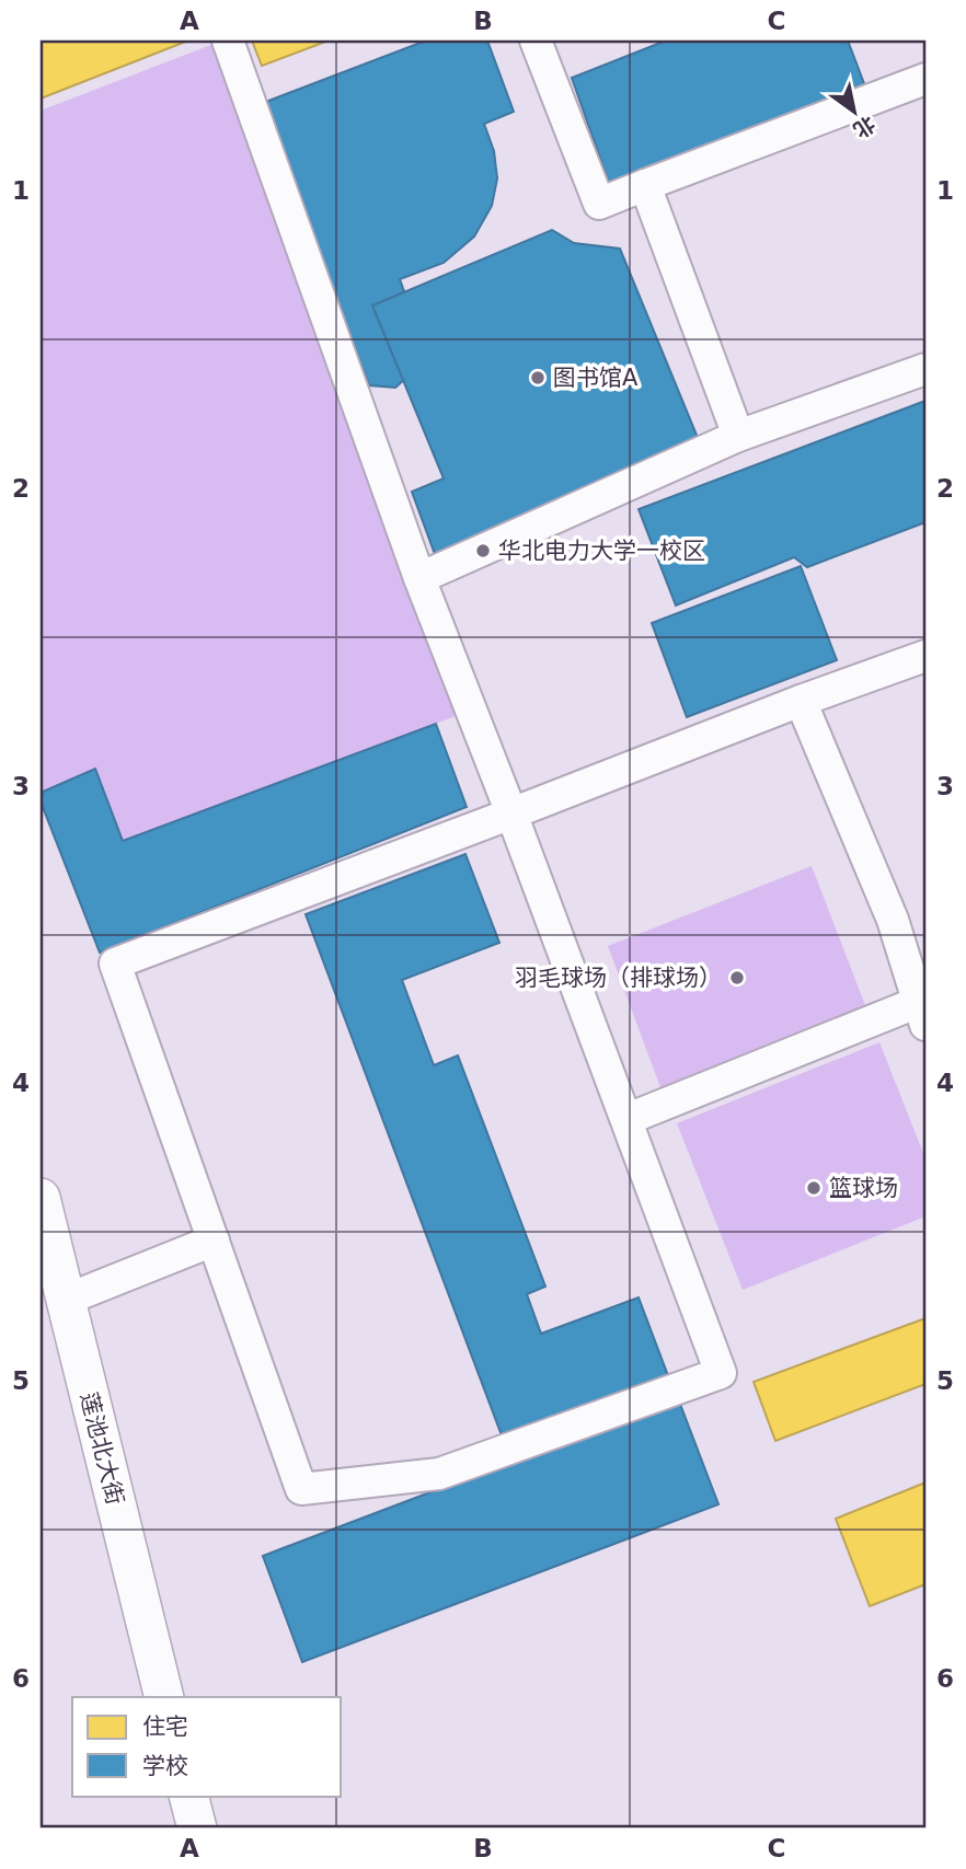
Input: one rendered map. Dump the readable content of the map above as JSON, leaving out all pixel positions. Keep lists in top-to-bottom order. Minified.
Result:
{"streets":{"street":["莲池北大街"]},"places":["图书馆A","华北电力大学一校区","羽毛球场（排球场）","篮球场"],"legend":["住宅","学校"],"north":"bottom right","grid":{"columns":["A","B","C"],"rows":["1","2","3","4","5","6"]}}
